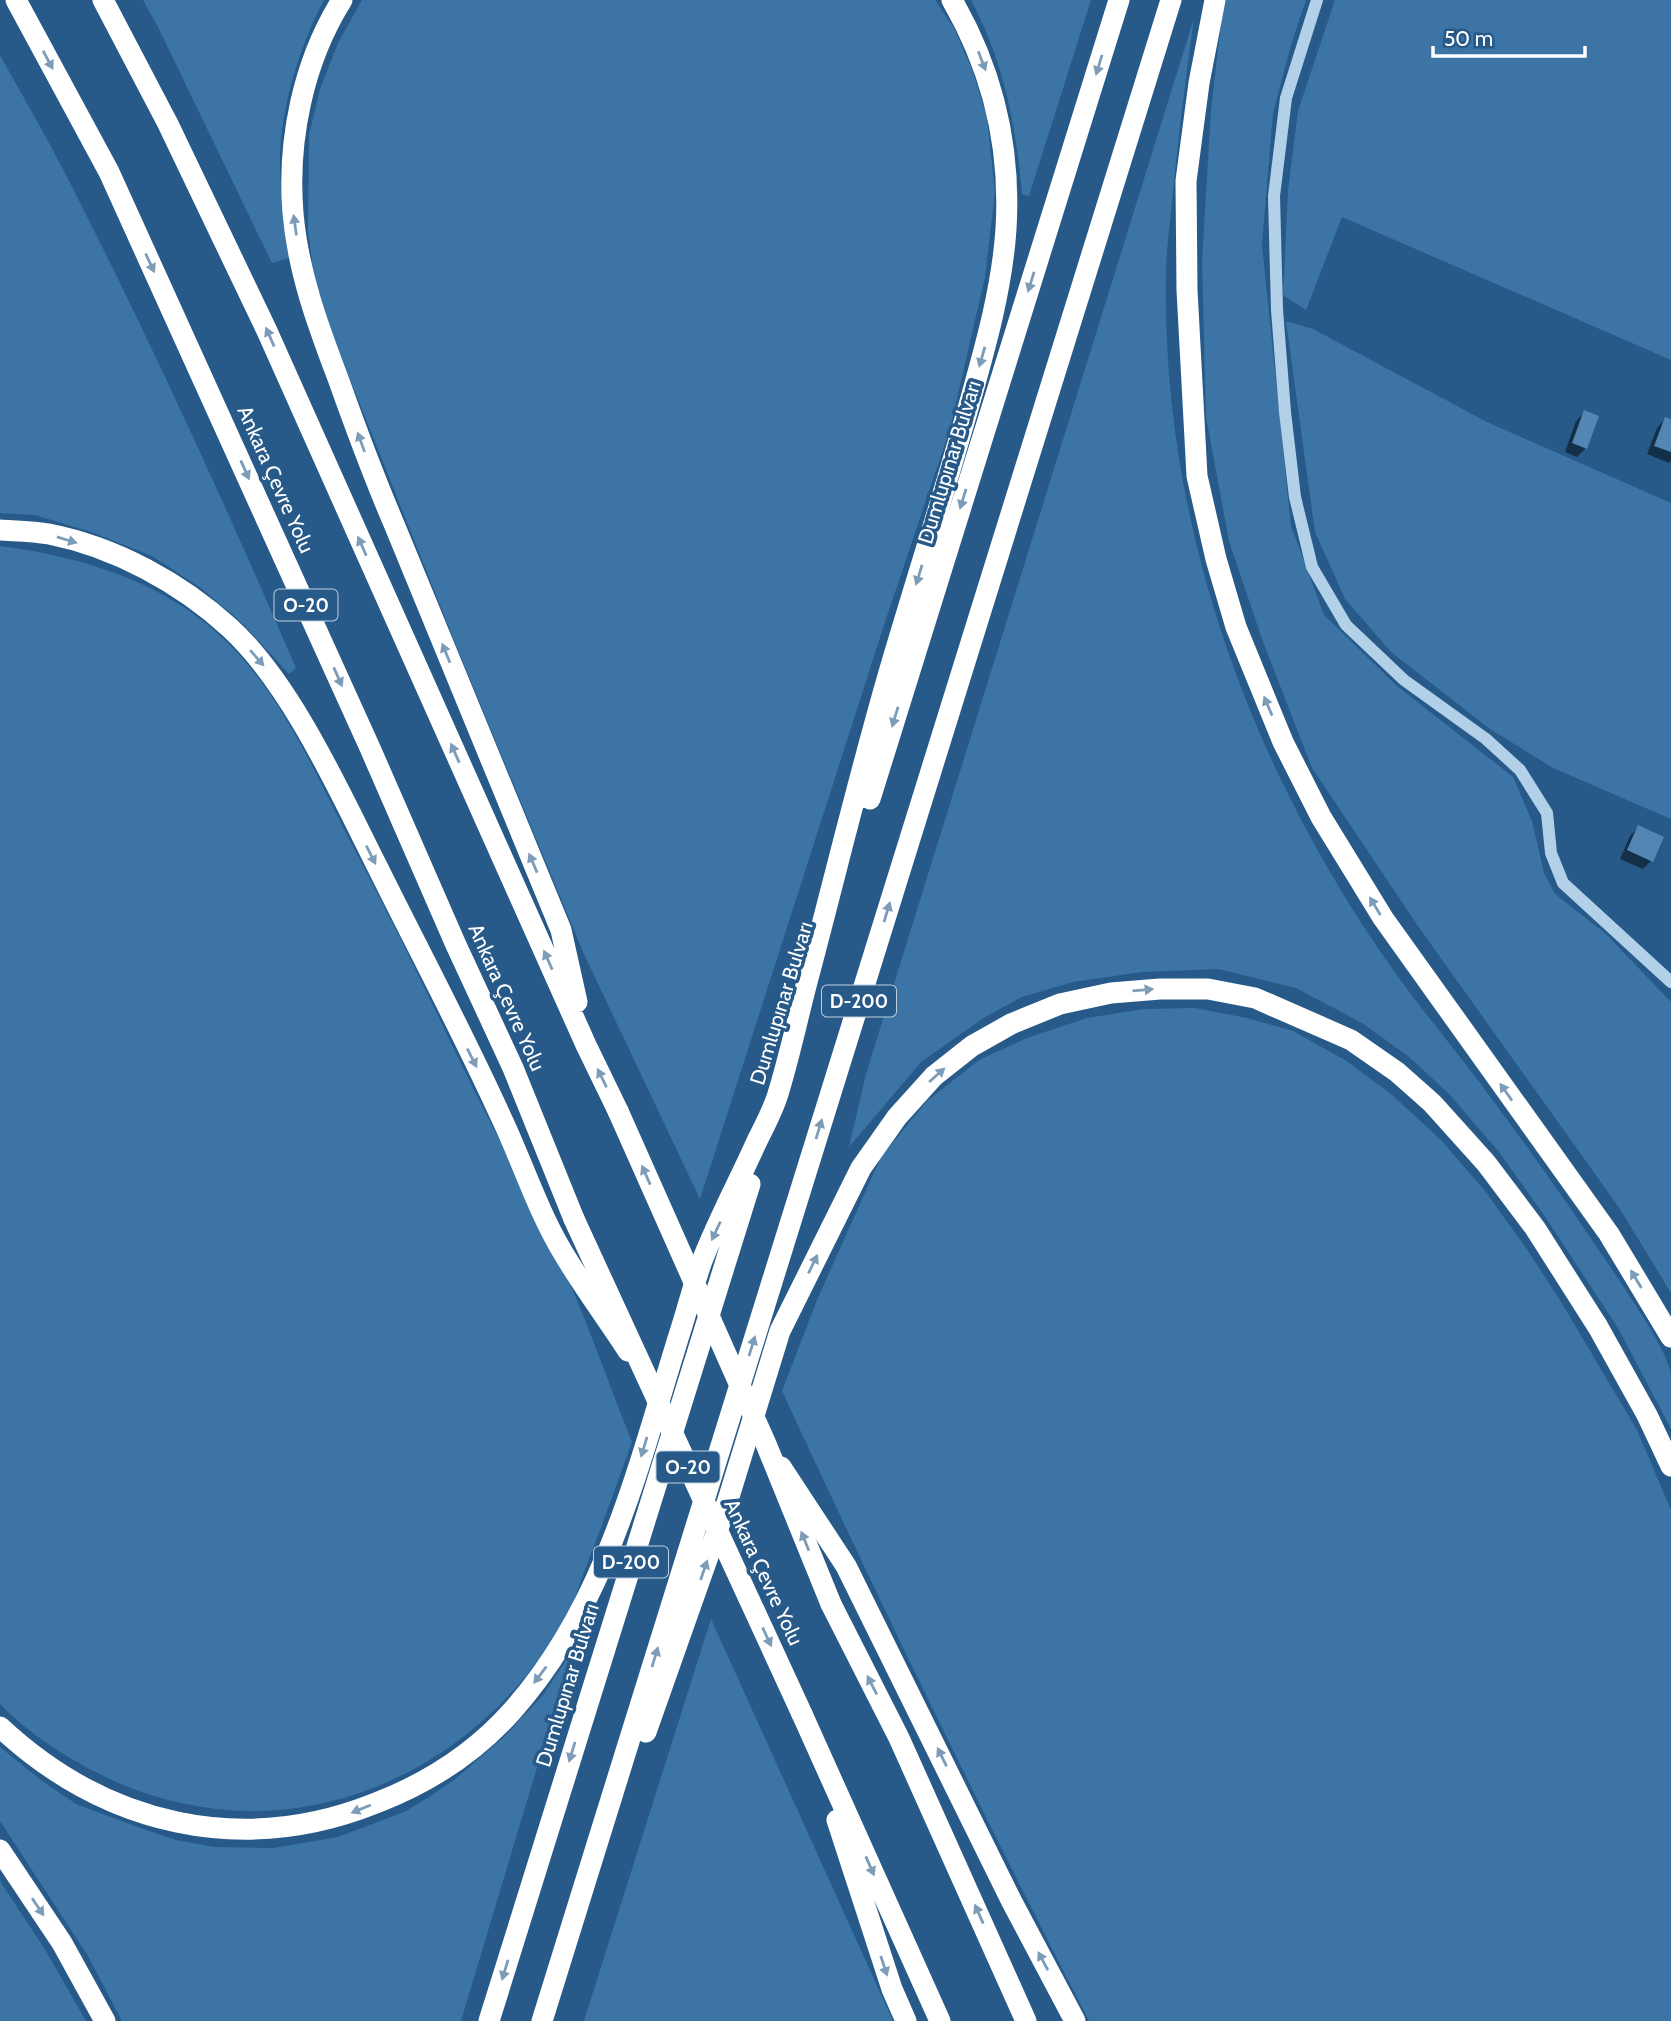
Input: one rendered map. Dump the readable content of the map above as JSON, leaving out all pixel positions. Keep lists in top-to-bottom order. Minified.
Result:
{"streets":{"highway":["Dumlupınar Bulvarı","Ankara Çevre Yolu","O-20","D-200"]},"scale_bar":"50 m"}
